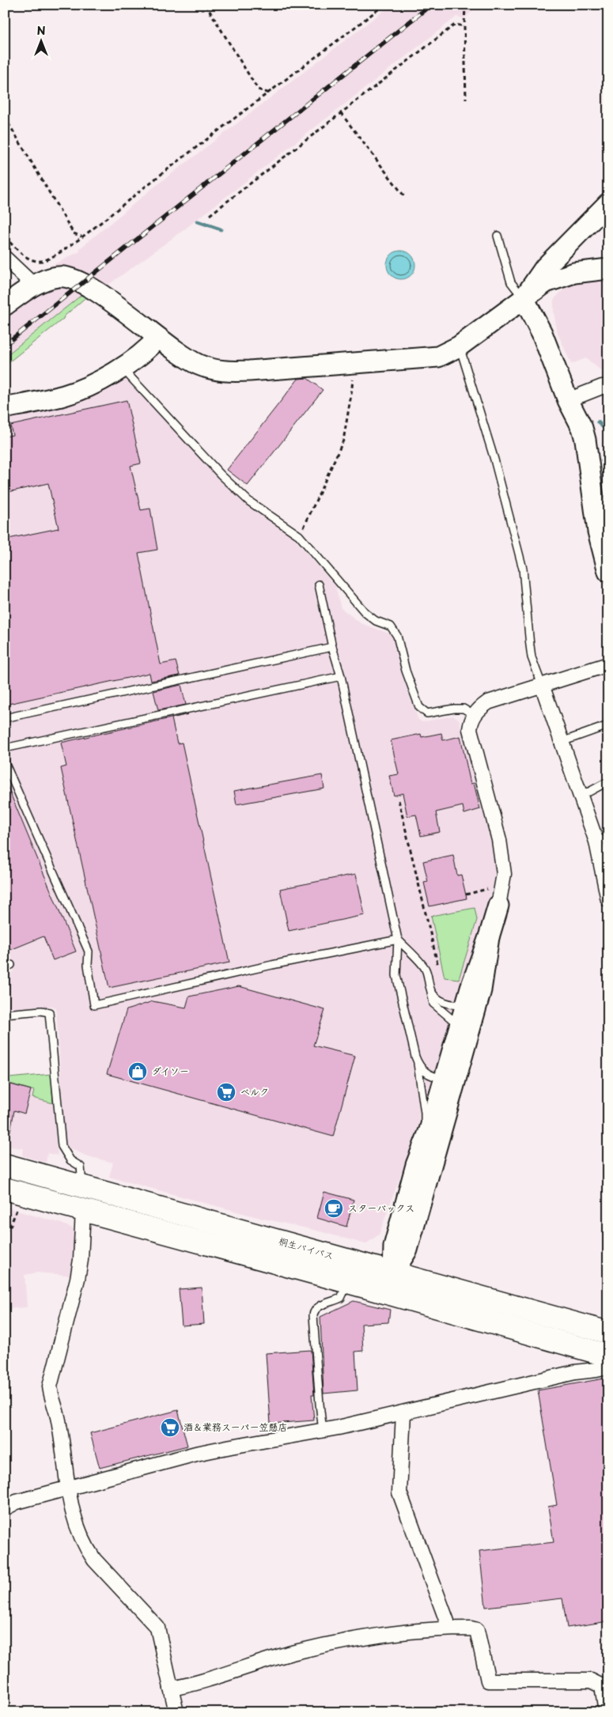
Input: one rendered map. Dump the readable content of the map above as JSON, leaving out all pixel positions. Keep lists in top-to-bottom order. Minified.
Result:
{"streets":{"highway":["桐生バイパス"]},"places":{"shop":["ダイソー"],"supermarket":["ベルク","酒＆業務スーパー笠懸店"],"cafe":["スターバックス"]},"north":"top"}
